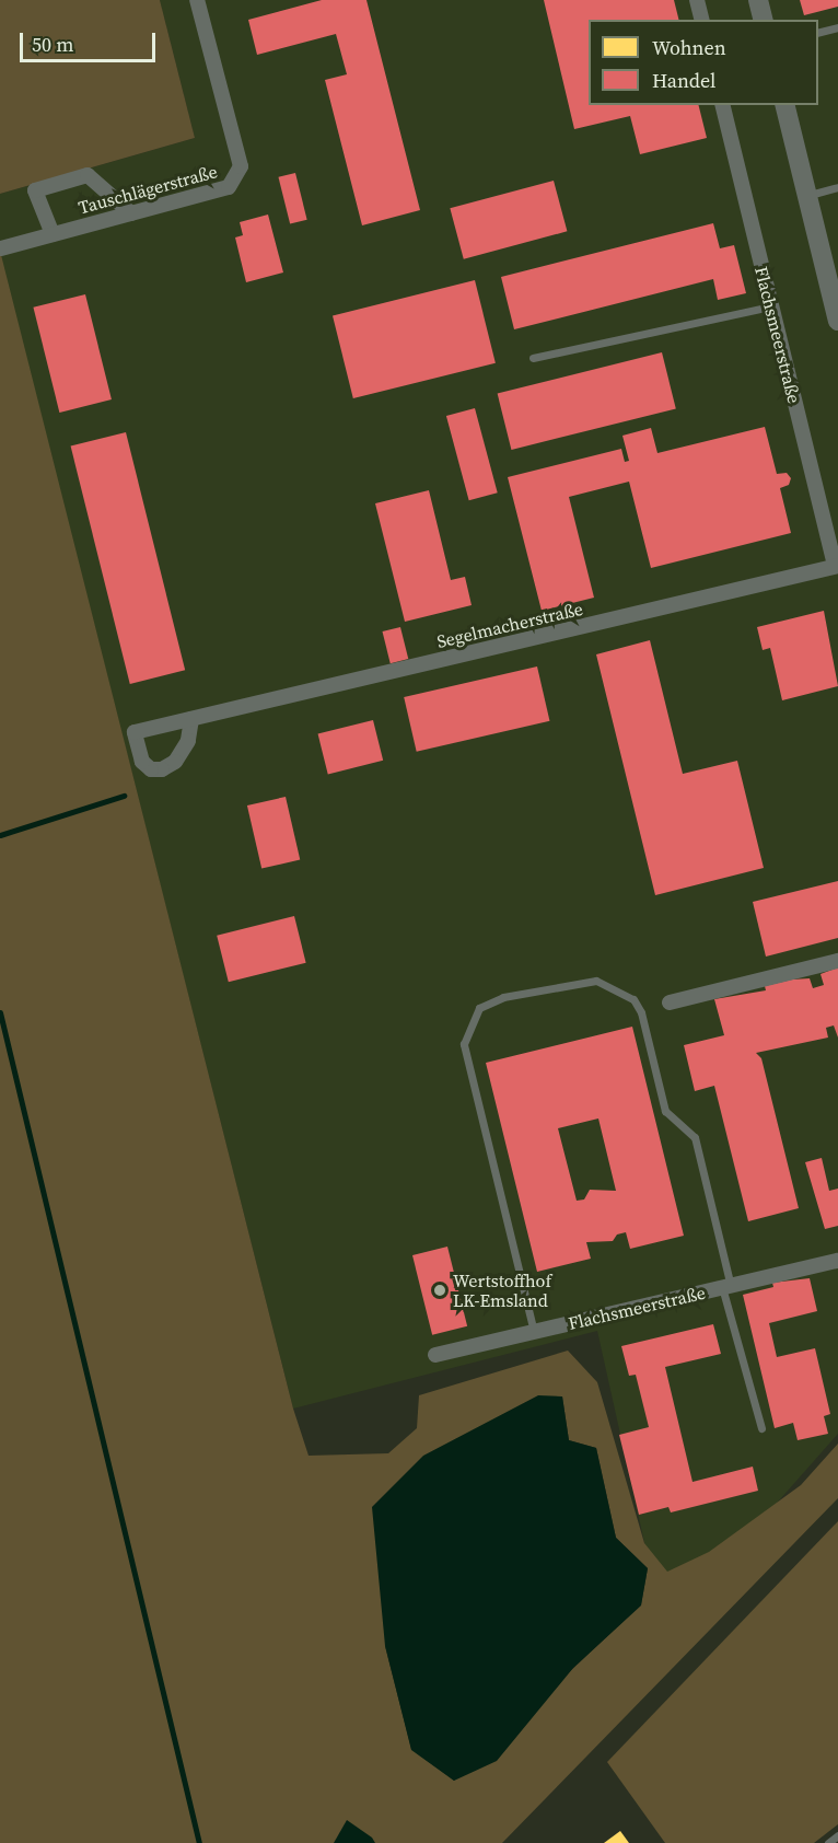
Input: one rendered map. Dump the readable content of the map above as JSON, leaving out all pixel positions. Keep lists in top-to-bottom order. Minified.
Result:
{"streets":{"street":["Tauschlägerstraße","Flachsmeerstraße","Segelmacherstraße"]},"crossings":[["Flachsmeerstraße","Segelmacherstraße"]],"places":["Wertstoffhof LK-Emsland"],"legend":["Wohnen","Handel"],"scale_bar":"50 m"}
